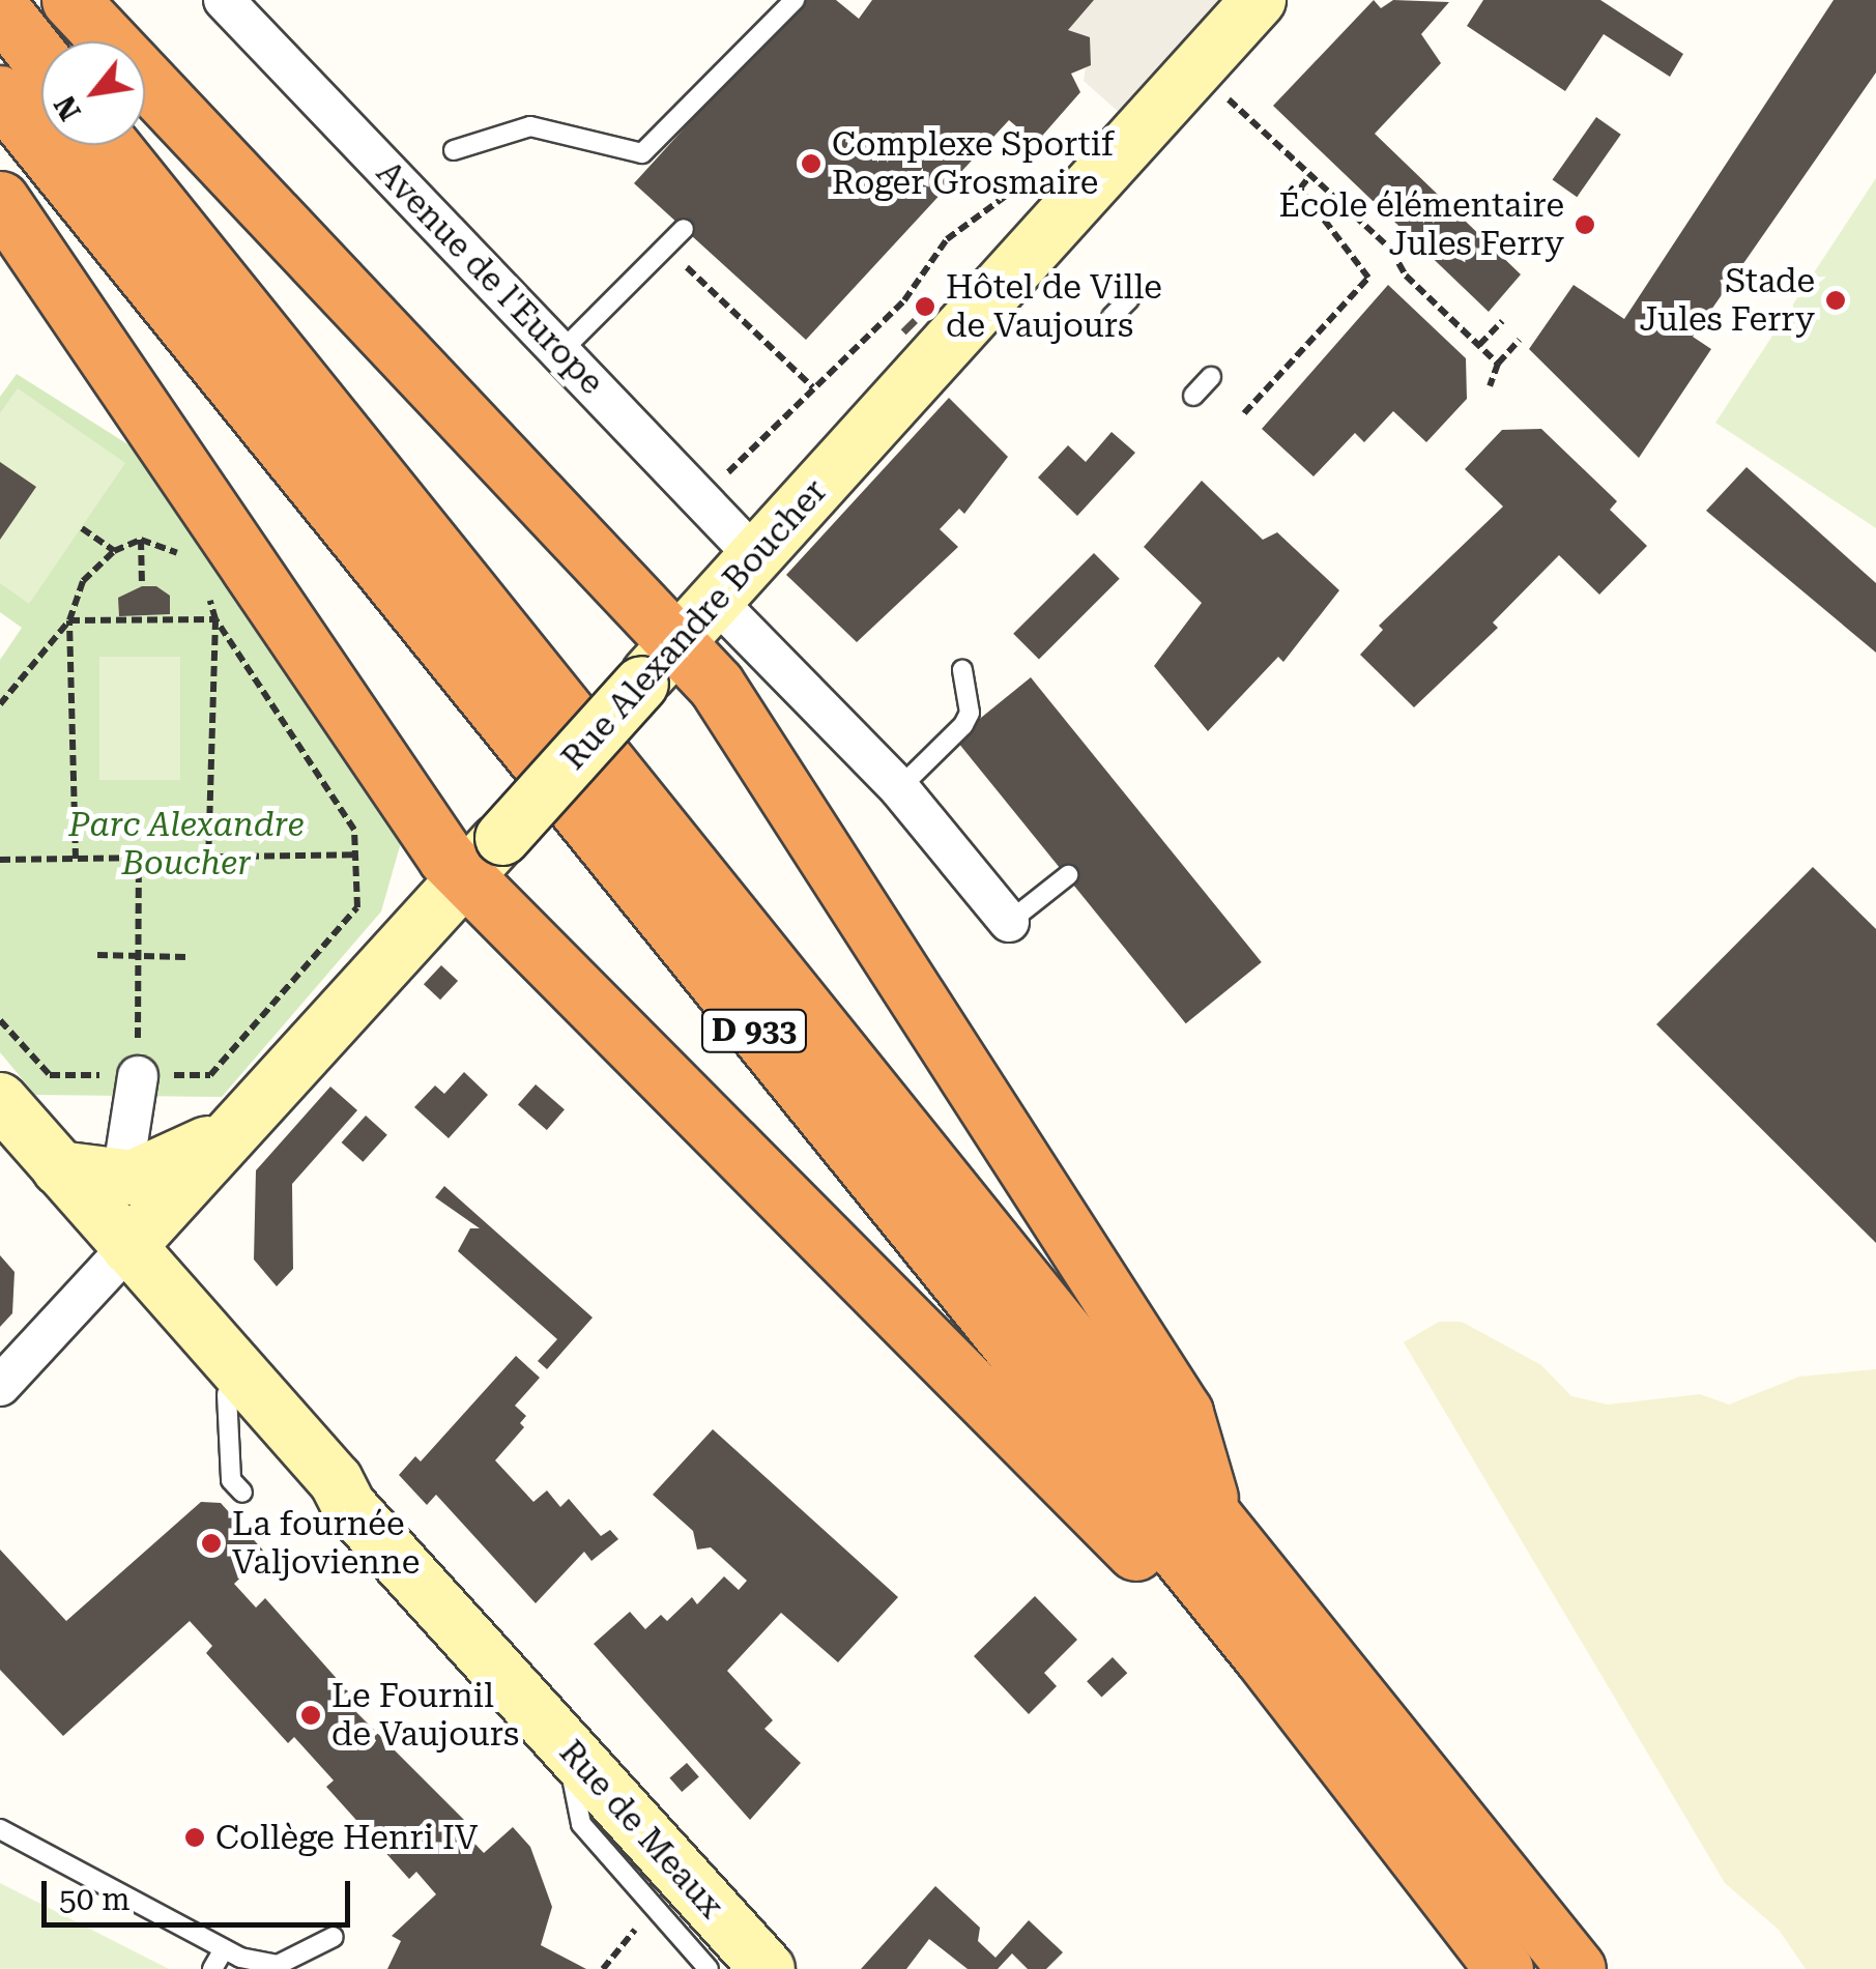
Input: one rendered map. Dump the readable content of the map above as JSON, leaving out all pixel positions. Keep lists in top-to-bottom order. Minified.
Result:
{"streets":{"highway":["D 933"],"main road":["Rue Alexandre Boucher","Rue de Meaux"],"street":["Avenue de l'Europe"]},"crossings":[["Avenue de l'Europe","Rue Alexandre Boucher"],["Rue Alexandre Boucher","Rue de Meaux"]],"parks":["Parc Alexandre Boucher"],"places":["Complexe Sportif Roger Grosmaire","École élémentaire Jules Ferry","Stade Jules Ferry","Hôtel de Ville de Vaujours","La fournée Valjovienne","Le Fournil de Vaujours","Collège Henri IV"],"scale_bar":"50 m","north":"bottom left"}
